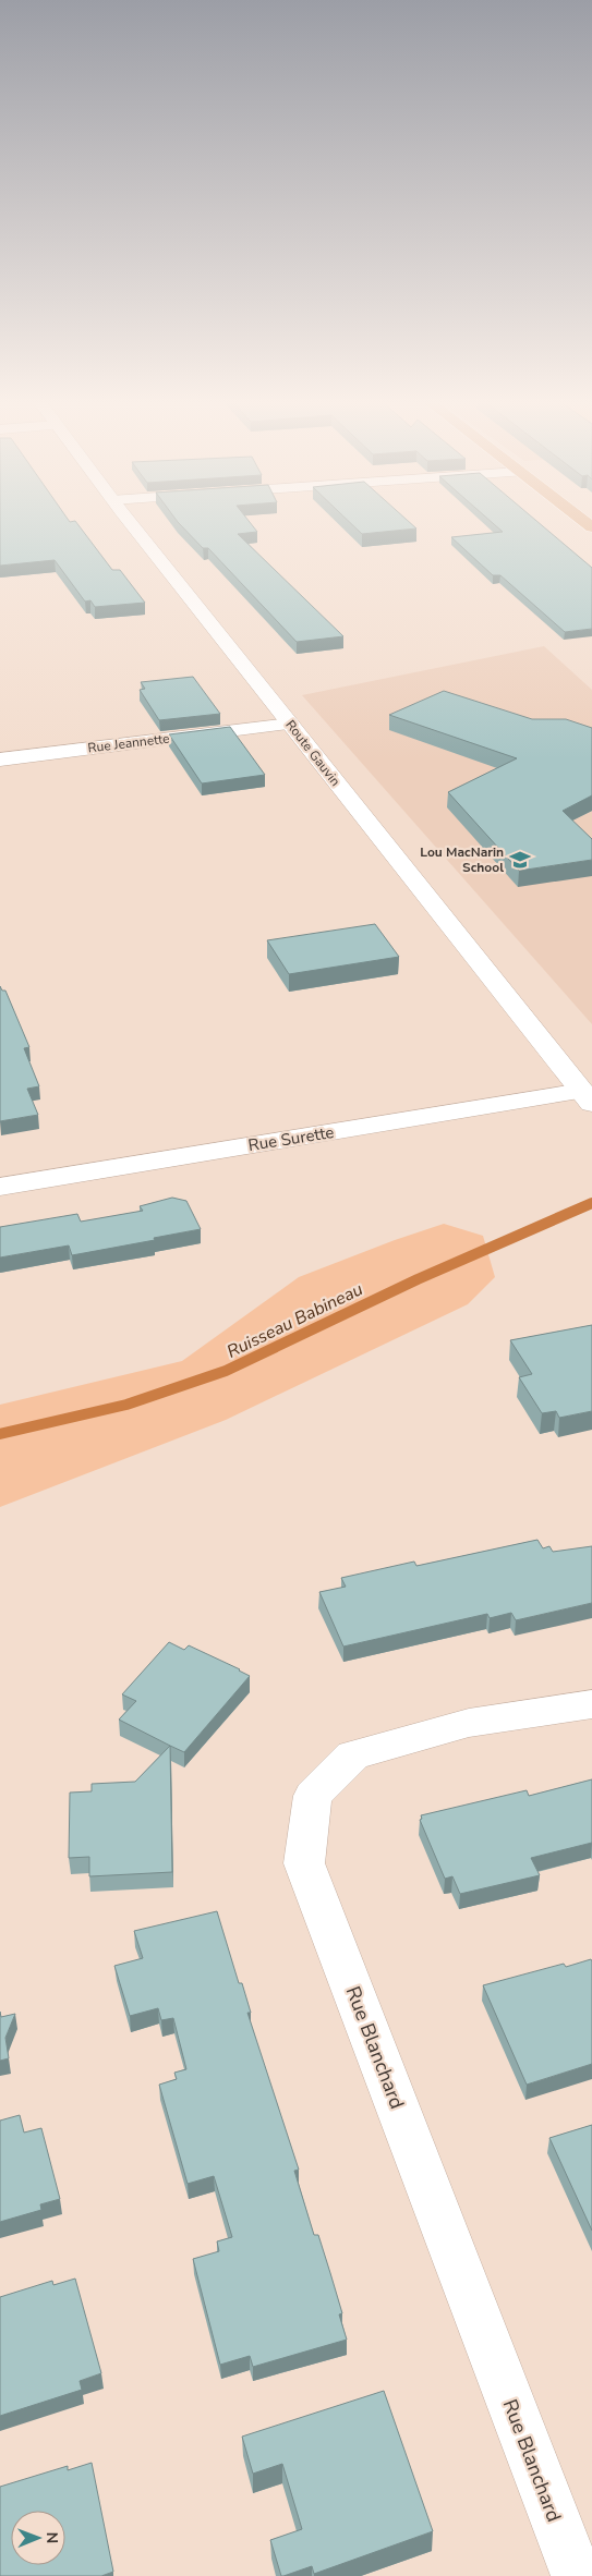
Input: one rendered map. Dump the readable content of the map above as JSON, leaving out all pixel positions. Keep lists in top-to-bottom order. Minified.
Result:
{"streets":{"street":["Rue Jeannette","Route Gauvin","Rue Surette","Rue Blanchard"]},"crossings":[["Rue Jeannette","Route Gauvin"],["Route Gauvin","Rue Surette"]],"water":["Ruisseau Babineau"],"places":{"school or university":["Lou MacNarin School"]},"north":"right"}
